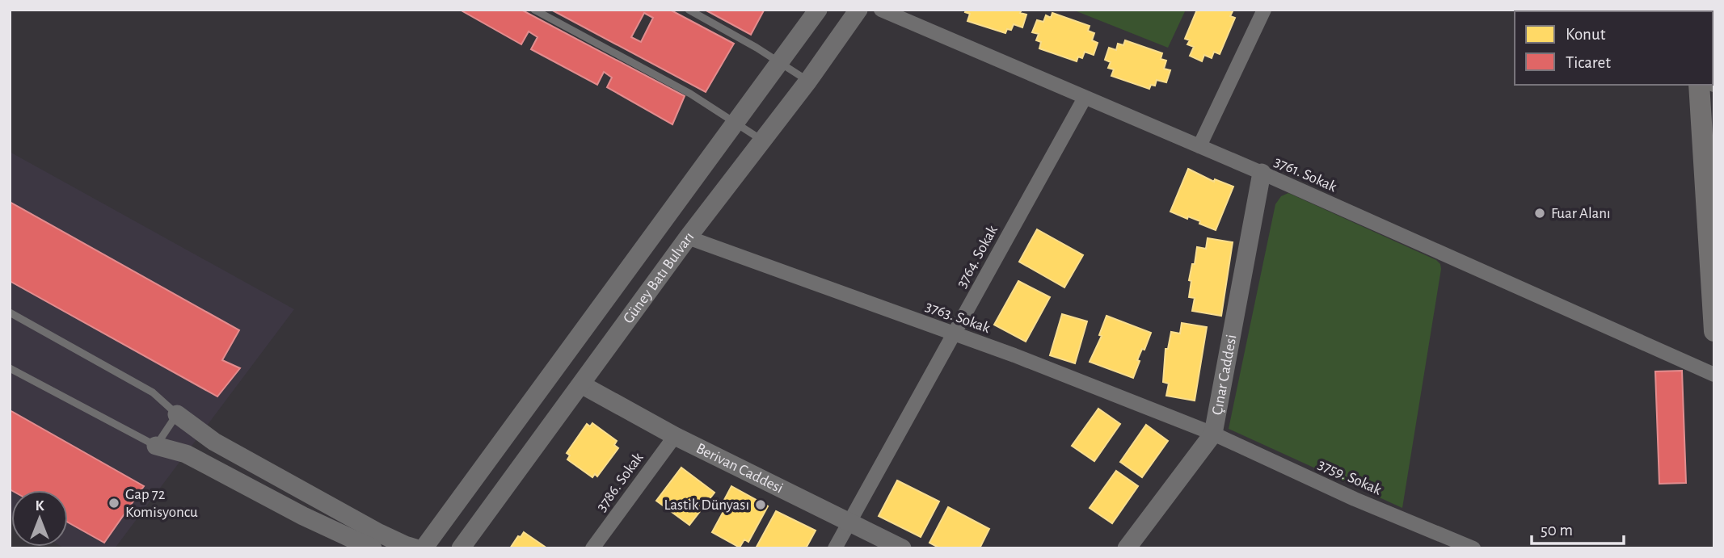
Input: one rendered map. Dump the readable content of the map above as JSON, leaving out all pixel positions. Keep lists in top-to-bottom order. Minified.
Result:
{"streets":{"street":["3761. Sokak","3764. Sokak","Güney Batı Bulvarı","3763. Sokak","Çınar Caddesi","Berivan Caddesi","3759. Sokak","3786. Sokak"]},"crossings":[["3761. Sokak","3764. Sokak"],["3761. Sokak","Çınar Caddesi"],["3764. Sokak","3763. Sokak"],["3764. Sokak","Berivan Caddesi"],["Güney Batı Bulvarı","3763. Sokak"],["Güney Batı Bulvarı","Berivan Caddesi"],["3763. Sokak","Çınar Caddesi"],["3763. Sokak","3759. Sokak"],["Çınar Caddesi","3759. Sokak"],["Berivan Caddesi","3786. Sokak"]],"places":["Fuar Alanı","Gap 72 Komisyoncu","Lastik Dünyası"],"legend":["Konut","Ticaret"],"scale_bar":"50 m","north":"top"}
